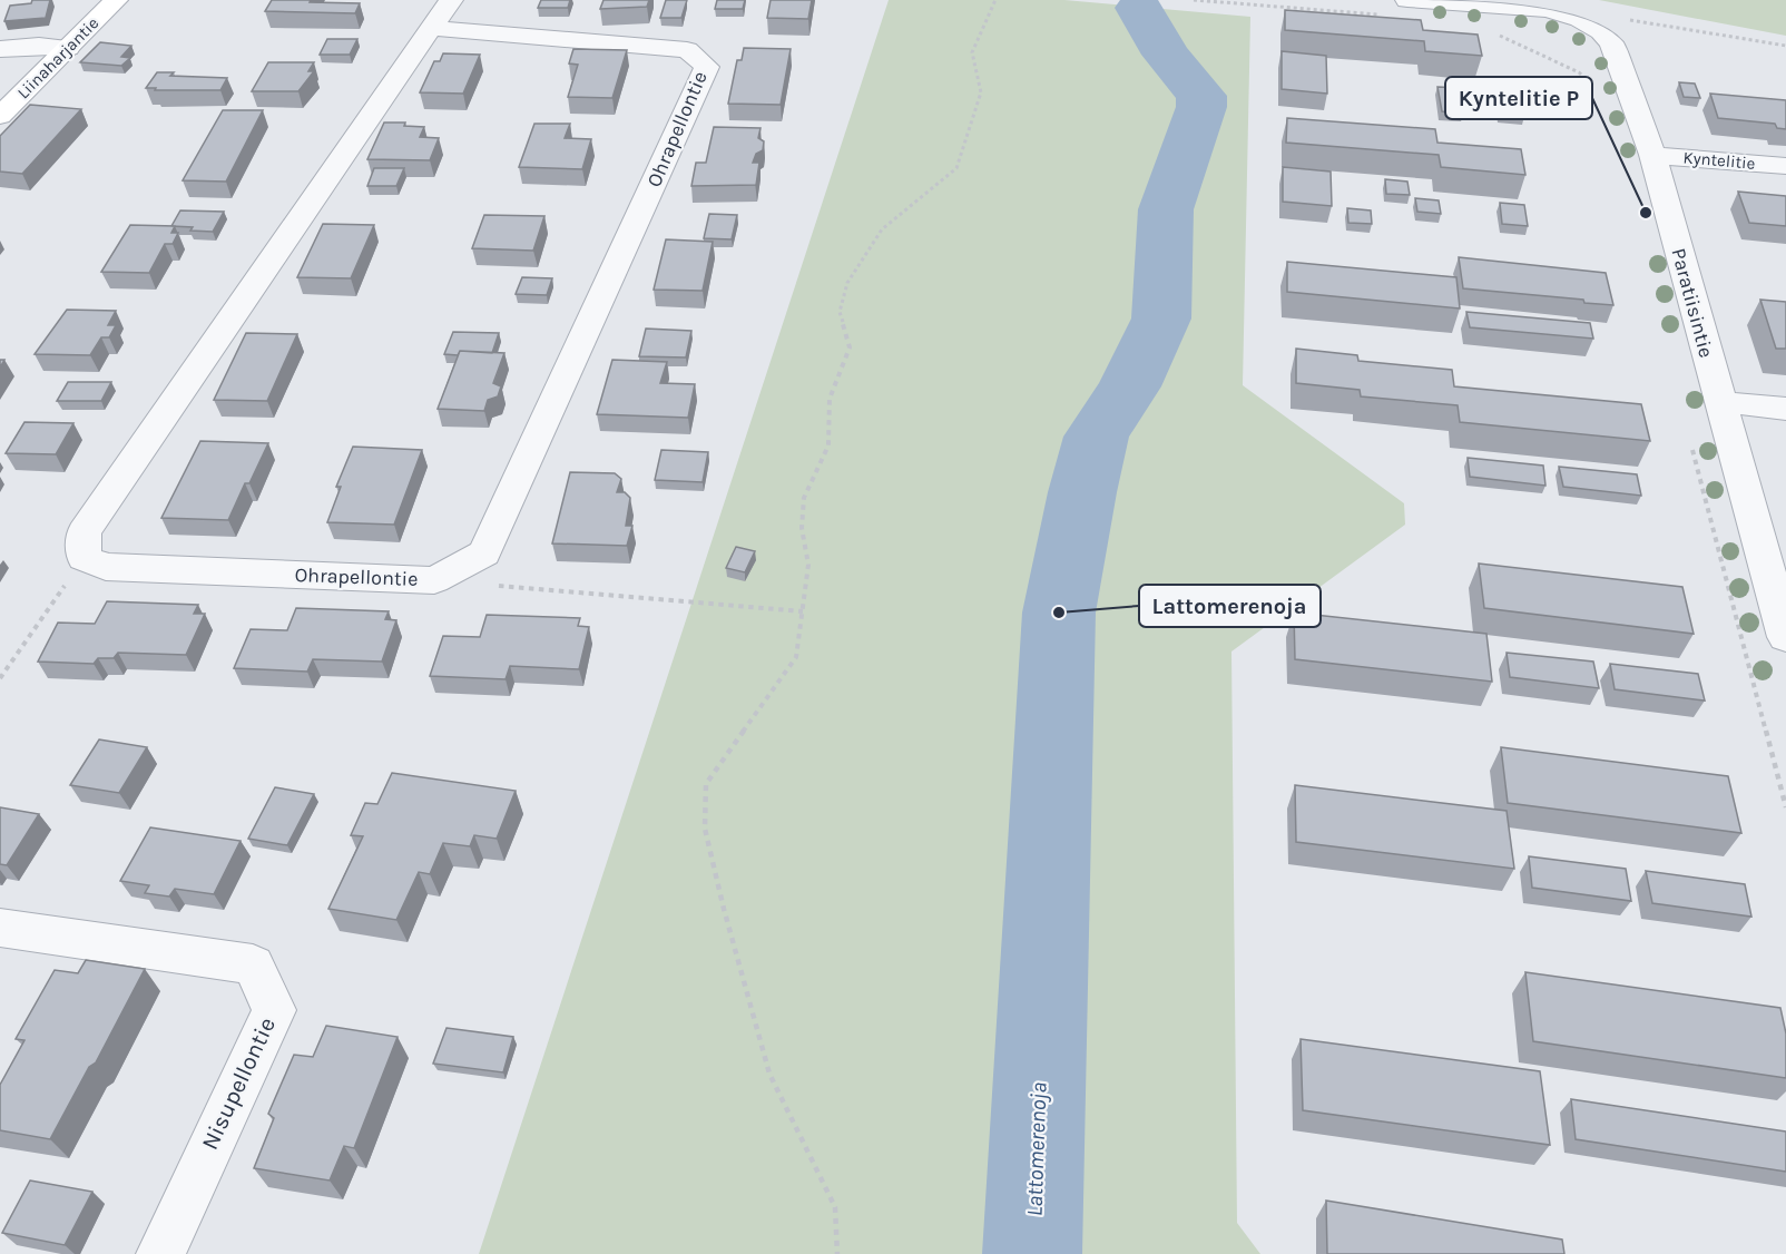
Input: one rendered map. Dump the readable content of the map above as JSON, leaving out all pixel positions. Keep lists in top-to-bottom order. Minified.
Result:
{"streets":{"main road":["Liinaharjantie"],"street":["Ohrapellontie","Kyntelitie","Paratiisintie","Nisupellontie"]},"crossings":[["Kyntelitie","Paratiisintie"]],"water":["Lattomerenoja"],"places":["Kyntelitie P","Lattomerenoja"]}
